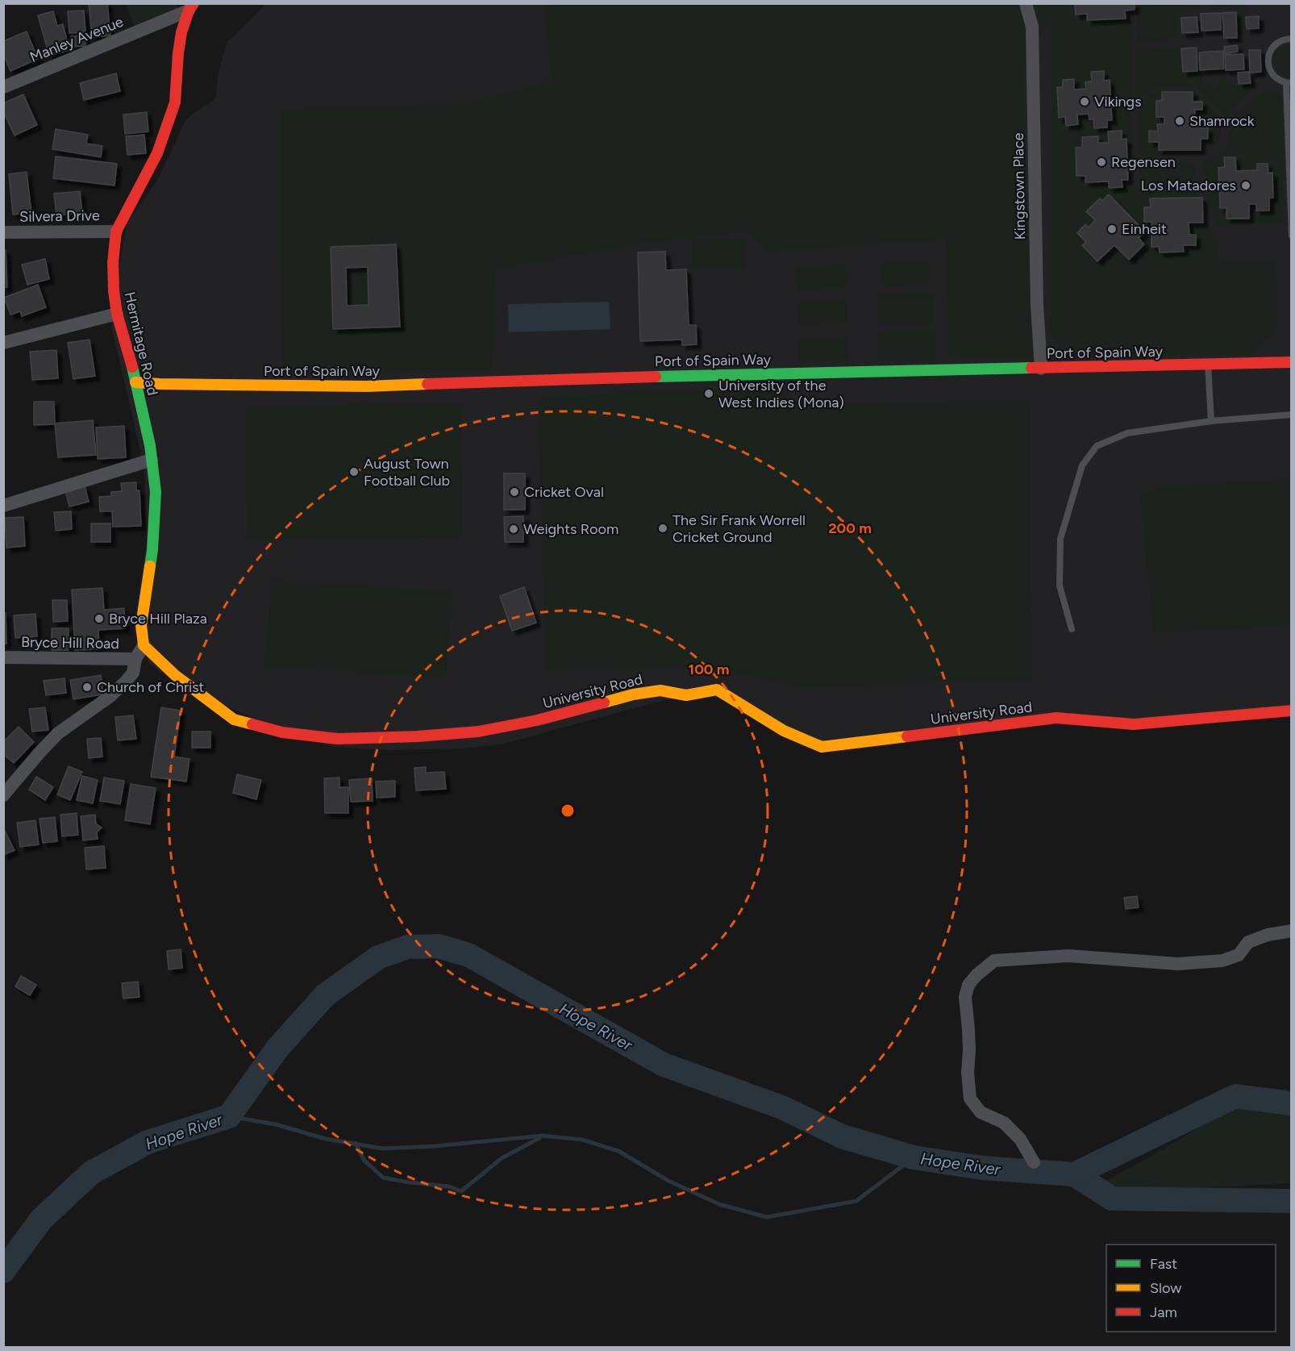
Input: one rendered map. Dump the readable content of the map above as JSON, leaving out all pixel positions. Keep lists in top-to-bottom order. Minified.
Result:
{"streets":{"street":["Manley Avenue","Kingstown Place","Silvera Drive","Hermitage Road","Port of Spain Way","Bryce Hill Road","University Road"]},"crossings":[["Manley Avenue","Hermitage Road"],["Kingstown Place","Port of Spain Way"],["Silvera Drive","Hermitage Road"],["Hermitage Road","Port of Spain Way"],["Hermitage Road","University Road"]],"water":["Hope River"],"places":["Vikings","Shamrock","Regensen","Los Matadores","Einheit","University of the West Indies (Mona)","August Town Football Club","Cricket Oval","The Sir Frank Worrell Cricket Ground","Weights Room","Bryce Hill Plaza","Church of Christ"],"legend":["Fast","Slow","Jam"],"rings":["200 m","100 m"]}
